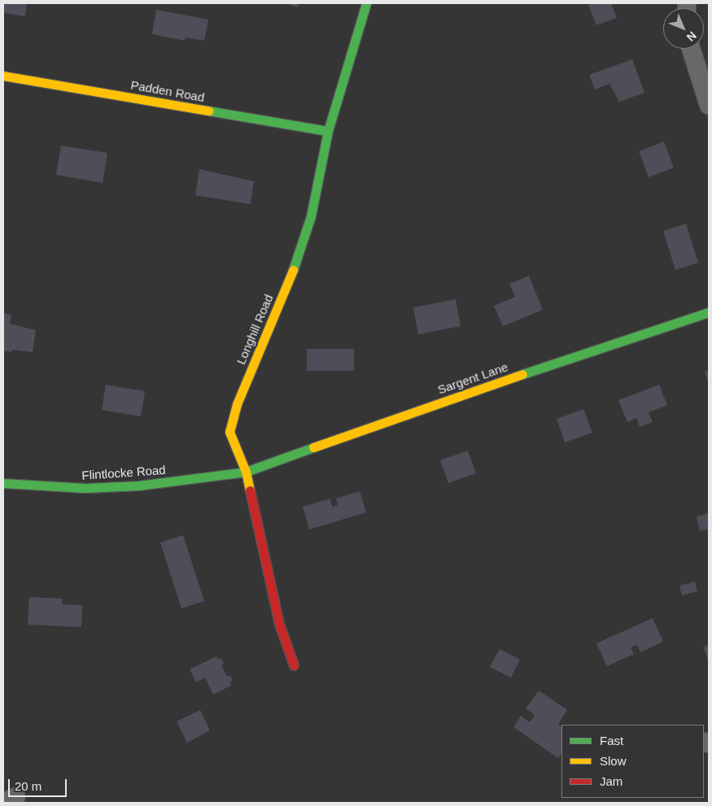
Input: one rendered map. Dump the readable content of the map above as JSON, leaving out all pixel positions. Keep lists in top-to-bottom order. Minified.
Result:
{"streets":{"street":["Padden Road","Longhill Road","Sargent Lane","Flintlocke Road"]},"crossings":[["Padden Road","Longhill Road"],["Longhill Road","Sargent Lane"],["Longhill Road","Flintlocke Road"],["Sargent Lane","Flintlocke Road"]],"legend":["Fast","Slow","Jam"],"scale_bar":"20 m","north":"bottom right"}
